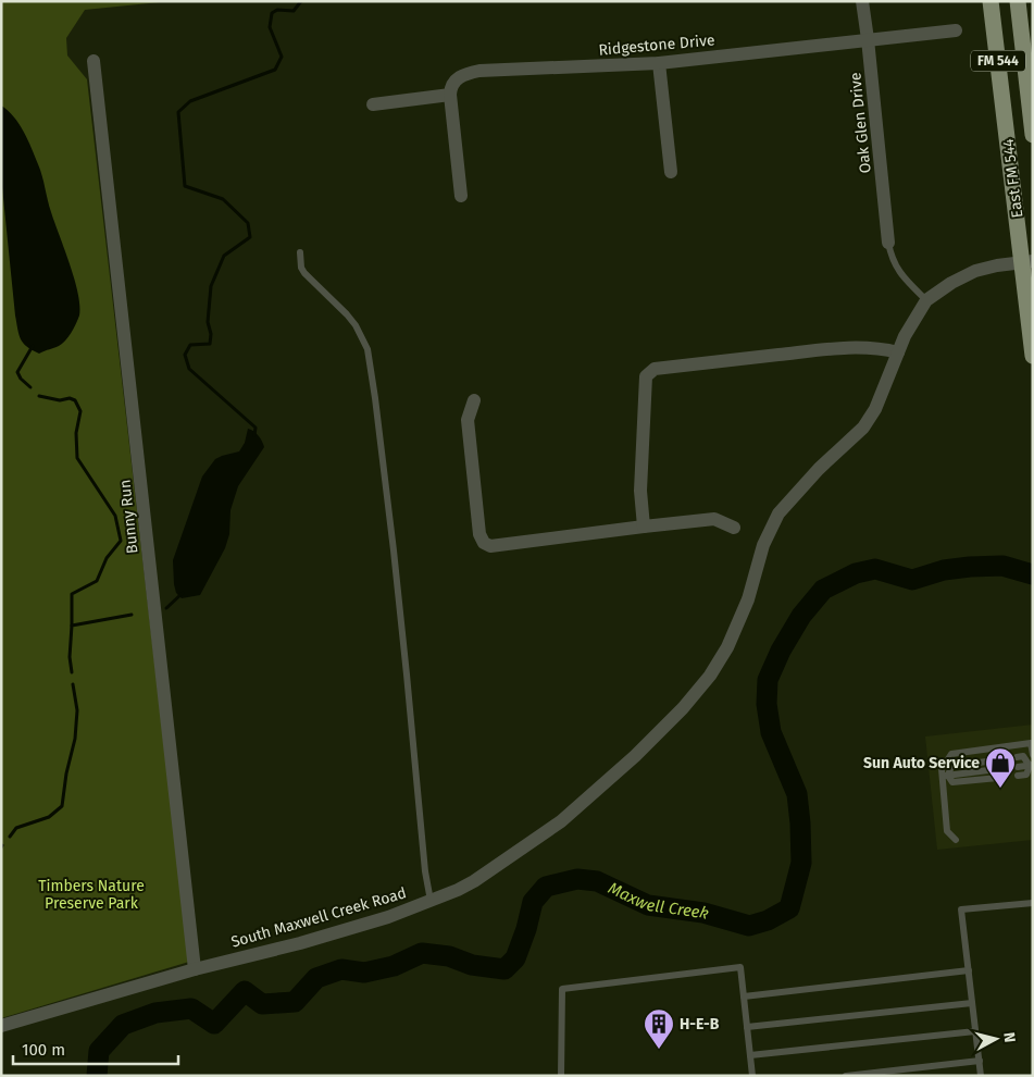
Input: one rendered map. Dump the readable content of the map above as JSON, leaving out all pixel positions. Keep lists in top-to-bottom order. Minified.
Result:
{"streets":{"main road":["FM 544","East FM 544"],"street":["Ridgestone Drive","Oak Glen Drive","Bunny Run","South Maxwell Creek Road"]},"crossings":[["Ridgestone Drive","Oak Glen Drive"],["East FM 544","South Maxwell Creek Road"],["Bunny Run","South Maxwell Creek Road"]],"water":["Maxwell Creek"],"parks":["Timbers Nature Preserve Park"],"places":{"shop":["Sun Auto Service"],"building":["H-E-B"]},"scale_bar":"100 m","north":"right"}
